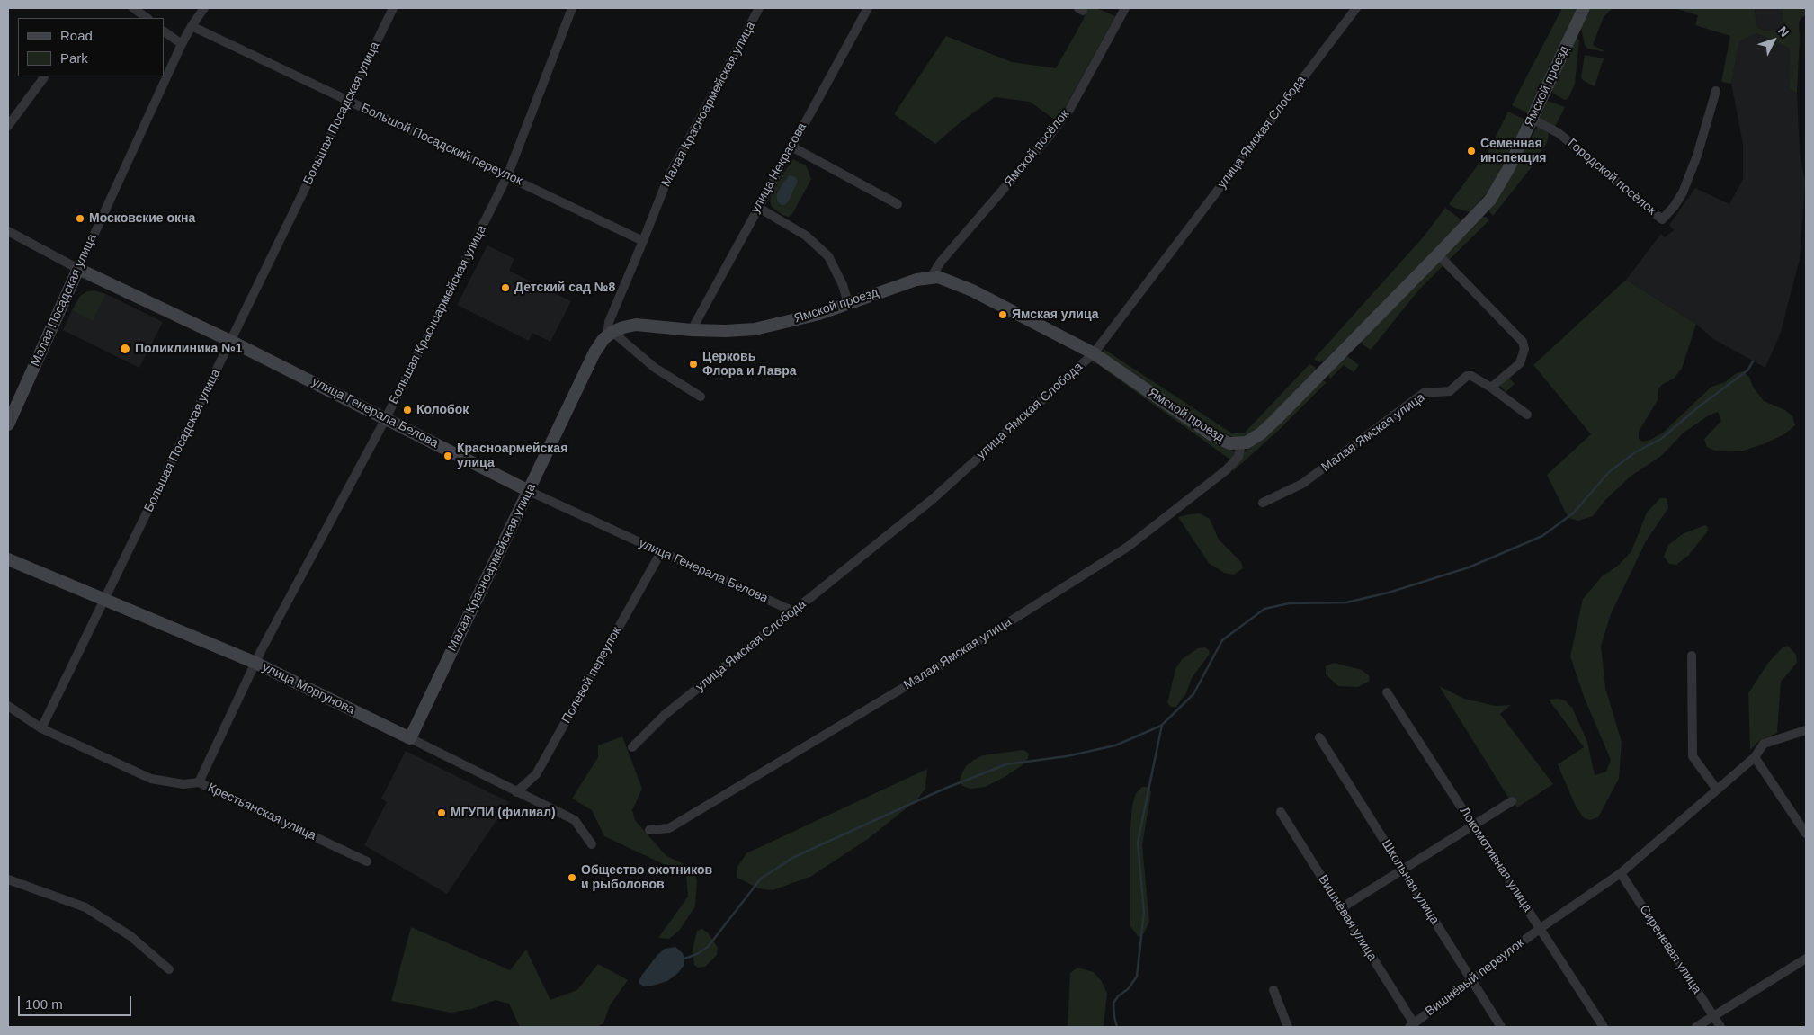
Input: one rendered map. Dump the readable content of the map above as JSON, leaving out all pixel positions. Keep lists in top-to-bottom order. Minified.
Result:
{"streets":{"main road":["Ямской проезд","Малая Красноармейская улица","Малая Посадская улица","улица Генерала Белова","улица Моргунова"],"street":["Большая Посадская улица","улица Ямская Слобода","Большой Посадский переулок","Ямской посёлок","улица Некрасова","Городской посёлок","Большая Красноармейская улица","Малая Ямская улица","Полевой переулок","Крестьянская улица","Локомотивная улица","Школьная улица","Вишнёвая улица","Сиреневая улица","Вишнёвый переулок"]},"crossings":[["Ямской проезд","Малая Красноармейская улица"],["Ямской проезд","улица Ямская Слобода"],["Ямской проезд","Ямской посёлок"],["Ямской проезд","улица Некрасова"],["Ямской проезд","Городской посёлок"],["Ямской проезд","Малая Ямская улица"],["Малая Красноармейская улица","Большой Посадский переулок"],["Малая Красноармейская улица","улица Генерала Белова"],["Малая Красноармейская улица","улица Моргунова"],["Большая Посадская улица","Большой Посадский переулок"],["Большая Посадская улица","улица Генерала Белова"],["Большая Посадская улица","улица Моргунова"],["Большая Посадская улица","Крестьянская улица"],["улица Ямская Слобода","улица Генерала Белова"],["Большой Посадский переулок","Малая Посадская улица"],["Большой Посадский переулок","Большая Красноармейская улица"],["Малая Посадская улица","улица Генерала Белова"],["Большая Красноармейская улица","улица Генерала Белова"],["Большая Красноармейская улица","улица Моргунова"],["Большая Красноармейская улица","Крестьянская улица"],["улица Генерала Белова","Полевой переулок"],["Полевой переулок","улица Моргунова"],["Локомотивная улица","Вишнёвый переулок"],["Школьная улица","Вишнёвый переулок"],["Вишнёвая улица","Вишнёвый переулок"],["Сиреневая улица","Вишнёвый переулок"]],"places":["Семенная инспекция","Московские окна","Детский сад №8","Ямская улица","Поликлиника №1","Церковь Флора и Лавра","Колобок","Красноармейская улица","МГУПИ (филиал)","Общество охотников и рыболовов"],"legend":["Road","Park"],"scale_bar":"100 m","north":"top right"}
